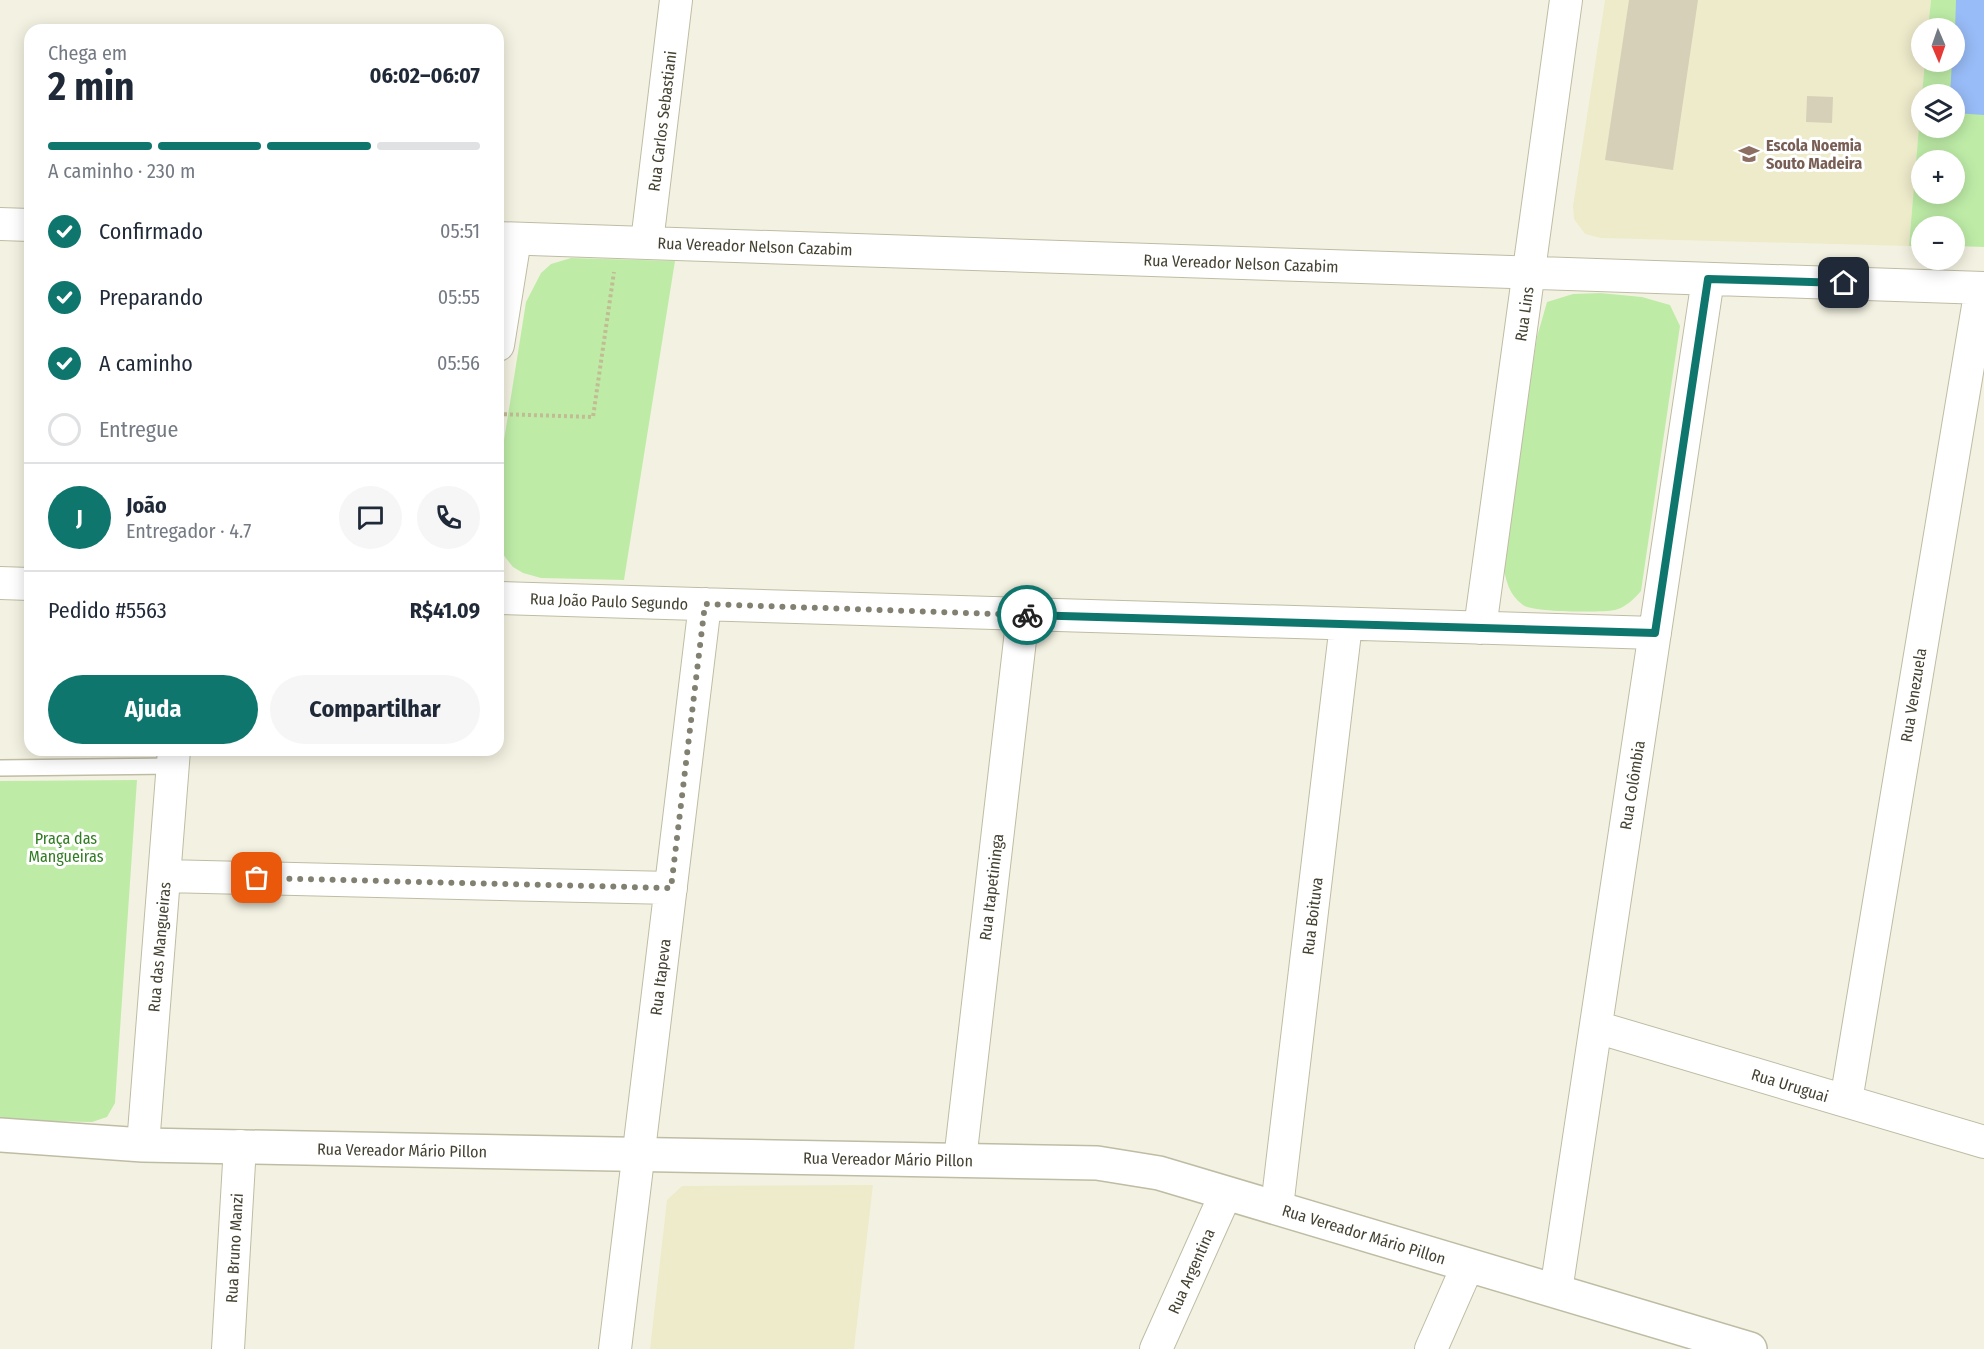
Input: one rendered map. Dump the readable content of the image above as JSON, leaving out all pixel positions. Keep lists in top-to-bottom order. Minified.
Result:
{"streets":{"street":["Rua Carlos Sebastiani","Rua Vereador Nelson Cazabim","Rua Lins","Rua João Paulo Segundo","Rua Venezuela","Rua Colômbia","Rua Itapetininga","Rua Boituva","Rua das Mangueiras","Rua Itapeva","Rua Uruguai","Rua Vereador Mário Pillon","Rua Bruno Manzi","Rua Argentina"]},"crossings":[["Rua Carlos Sebastiani","Rua Vereador Nelson Cazabim"],["Rua Vereador Nelson Cazabim","Rua Lins"],["Rua Vereador Nelson Cazabim","Rua Venezuela"],["Rua Vereador Nelson Cazabim","Rua Colômbia"],["Rua Lins","Rua João Paulo Segundo"],["Rua João Paulo Segundo","Rua Colômbia"],["Rua João Paulo Segundo","Rua Itapetininga"],["Rua João Paulo Segundo","Rua Boituva"],["Rua João Paulo Segundo","Rua Itapeva"],["Rua Venezuela","Rua Uruguai"],["Rua Colômbia","Rua Uruguai"],["Rua Colômbia","Rua Vereador Mário Pillon"],["Rua Itapetininga","Rua Vereador Mário Pillon"],["Rua Boituva","Rua Vereador Mário Pillon"],["Rua das Mangueiras","Rua Vereador Mário Pillon"],["Rua Itapeva","Rua Vereador Mário Pillon"],["Rua Vereador Mário Pillon","Rua Bruno Manzi"],["Rua Vereador Mário Pillon","Rua Argentina"]],"parks":["Praça das Mangueiras"],"places":{"school or university":["Escola Noemia Souto Madeira"]},"north":"bottom","page":{"map_buttons":["+","−"],"heading":["2 min","Chega em","06:02–06:07"],"panel":["João","Entregador · 4.7","Pedido #5563","R$41.09"],"bar":"A caminho · 230 m","list":[["Confirmado","05:51"],["Preparando","05:55"],["A caminho","05:56"],"Entregue"],"round":"J","buttons":["Ajuda","Compartilhar"]}}
